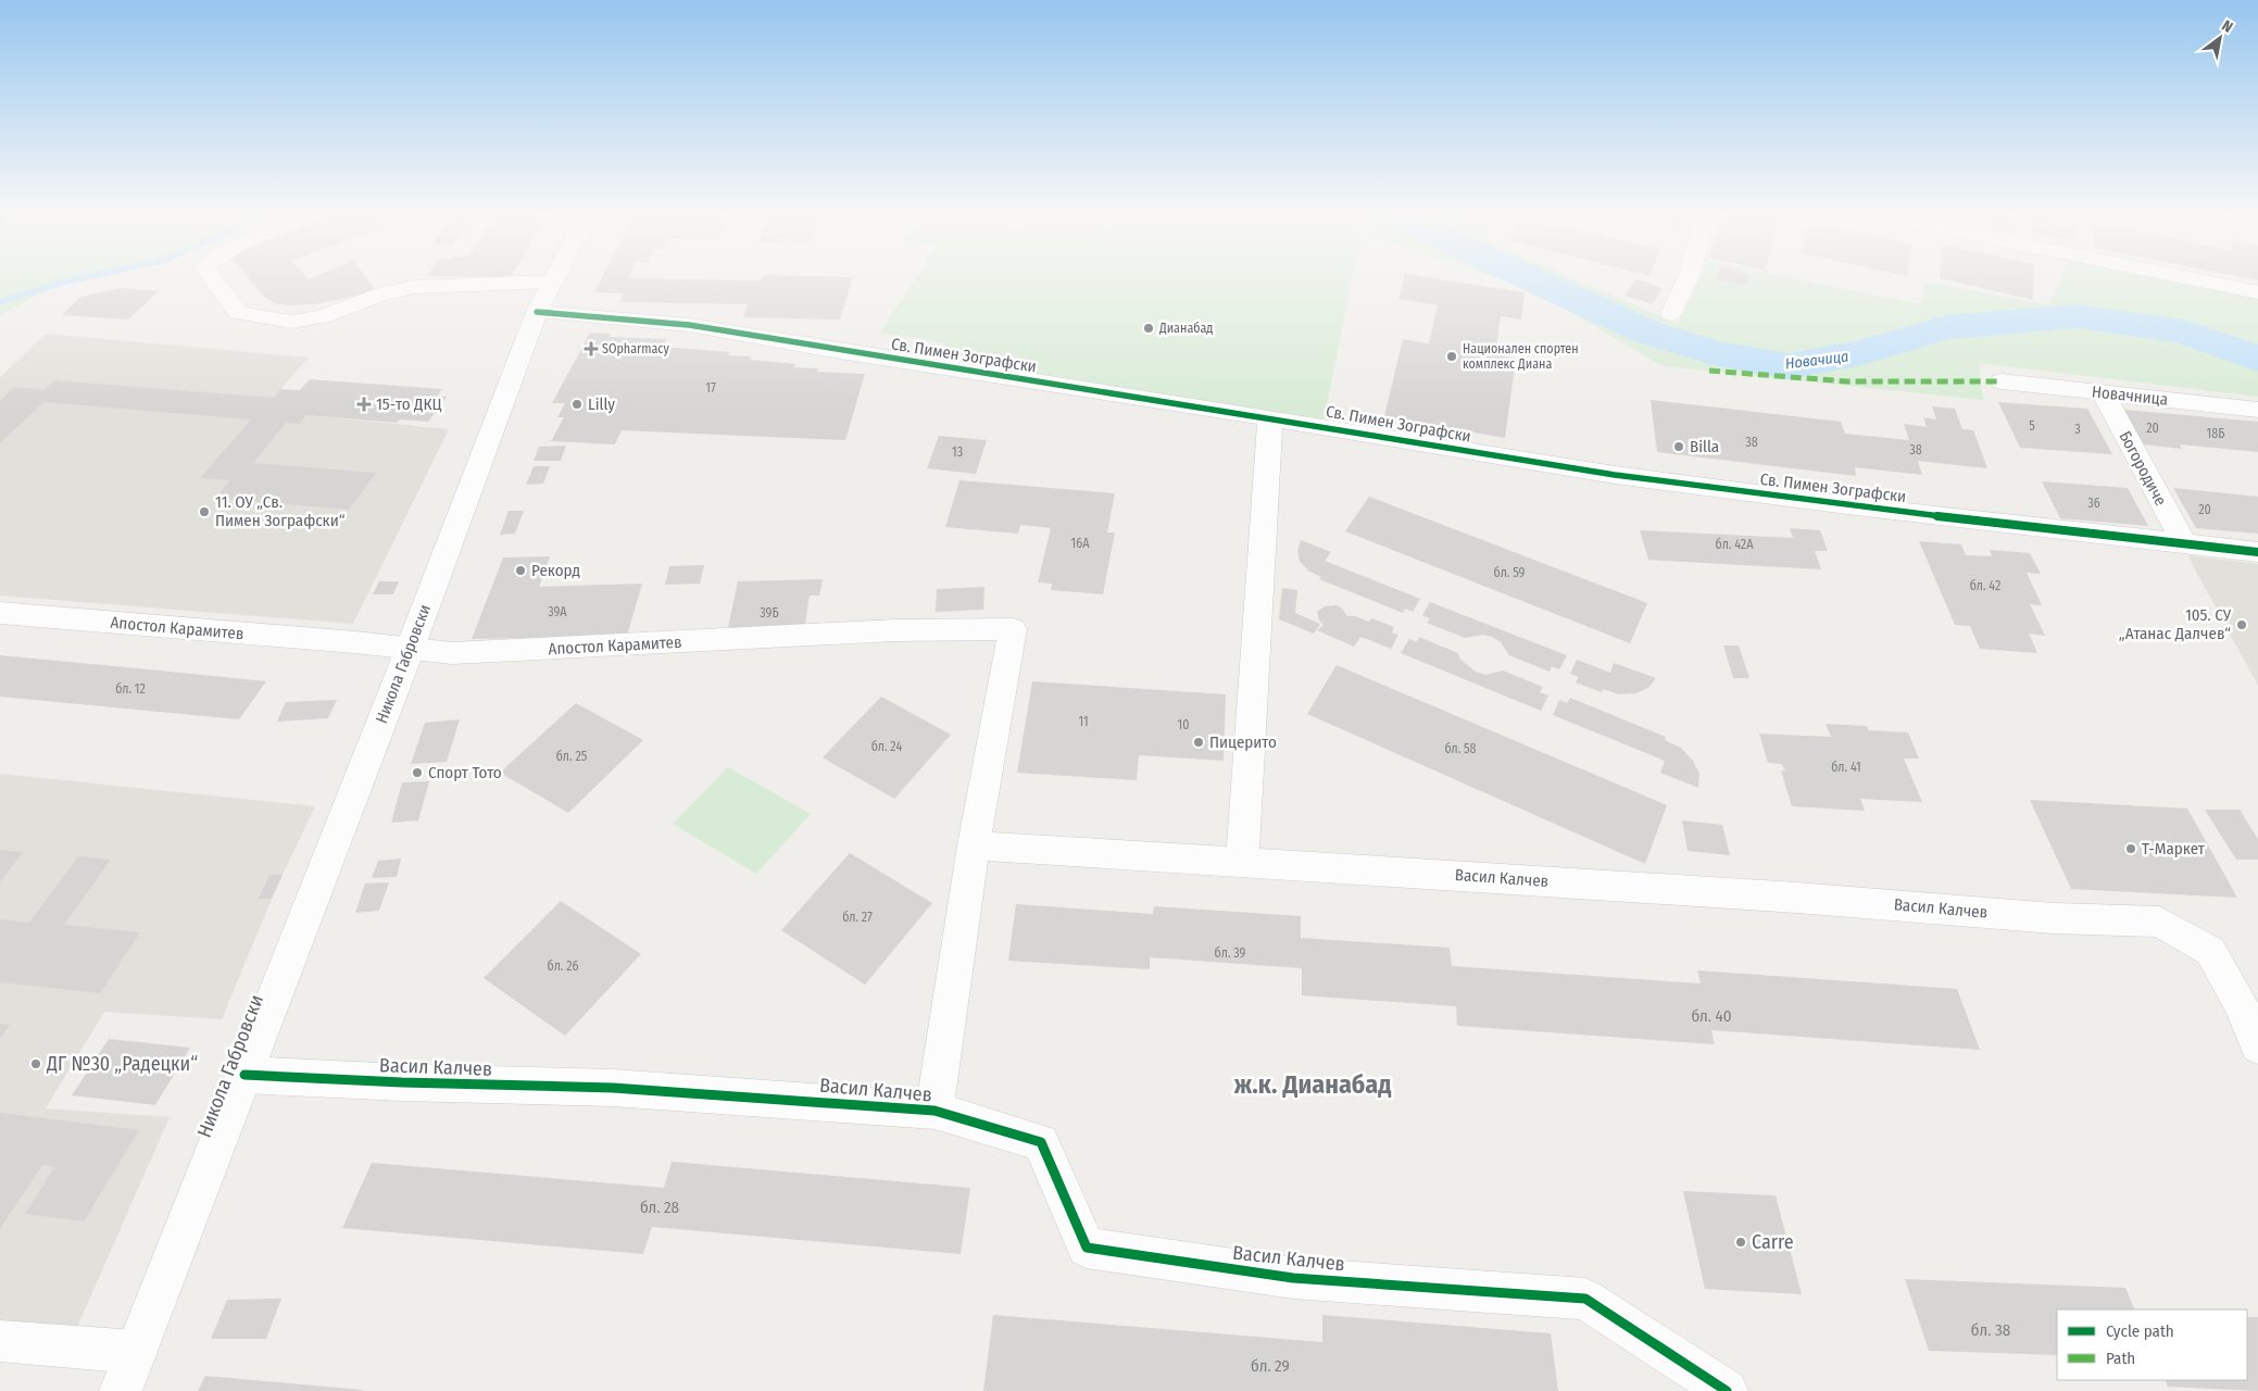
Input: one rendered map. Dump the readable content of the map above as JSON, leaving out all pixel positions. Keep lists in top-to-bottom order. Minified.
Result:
{"streets":{"street":["Св. Пимен Зографски","Новачница","Богородиче","Апостол Карамитев","Никола Габровски","Васил Калчев"]},"crossings":[["Св. Пимен Зографски","Богородиче"],["Св. Пимен Зографски","Никола Габровски"],["Новачница","Богородиче"],["Апостол Карамитев","Никола Габровски"],["Апостол Карамитев","Васил Калчев"],["Никола Габровски","Васил Калчев"]],"districts":["ж.к. Дианабад"],"water":["Новачица"],"places":{"other":["Дианабад","Национален спортен комплекс Диана","Lilly","Billa","11. ОУ „Св. Пимен Зографски“","Рекорд","105. СУ „Атанас Далчев“","Пицерито","Спорт Тото","Т-Маркет","ДГ №30 „Радецки“","Carre"],"health":["SOpharmacy","15-то ДКЦ"]},"house_numbers":["17","5","20","3","18Б","38","38","13","36","20","16А","бл. 42А","бл. 59","бл. 42","39А","39Б","бл. 12","11","10","бл. 24","бл. 58","бл. 25","бл. 41","бл. 27","бл. 39","бл. 26","бл. 40","бл. 28","бл. 38","бл. 29"],"legend":["Cycle path","Path"],"north":"top right"}
